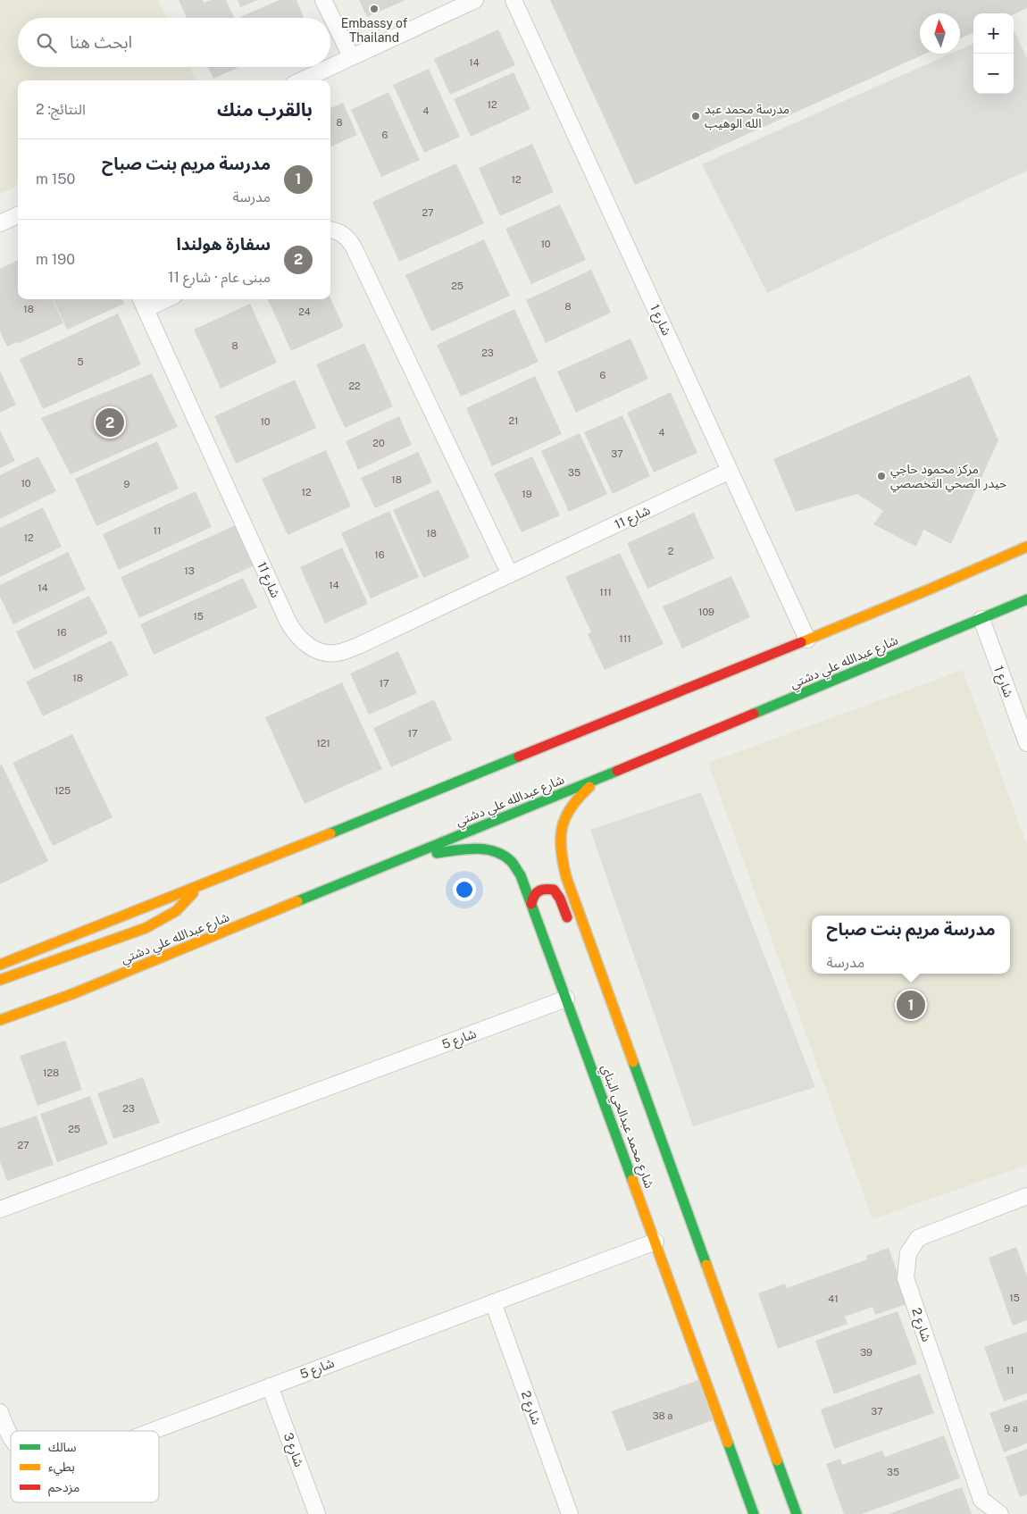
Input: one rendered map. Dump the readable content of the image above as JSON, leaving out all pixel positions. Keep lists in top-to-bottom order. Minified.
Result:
{"streets":{"main road":["شارع عبدالله علي دشتي","شارع محمد عبدالحي البناي"],"street":["شارع 1","شارع 11","شارع 5","شارع 2","شارع 3"]},"crossings":[["شارع 1","شارع 11"],["شارع 1","شارع عبدالله علي دشتي"],["شارع عبدالله علي دشتي","شارع محمد عبدالحي البناي"],["شارع 5","شارع محمد عبدالحي البناي"],["شارع 5","شارع 2"],["شارع 5","شارع 3"]],"places":["Embassy of Thailand","مدرسة محمد عبد الله الوهيب","مركز محمود حاجي حيدر الصحي التخصصي"],"house_numbers":["14","12","4","8","6","12","27","10","25","8","18","24","8","23","5","6","22","21","10","4","20","37","35","18","10","9","12","19","11","18","12","2","16","13","14","14","111","109","15","16","111","18","17","17","121","125","128","23","25","27","15","41","39","11","37","38 a","9 a","35"],"legend":["سالك","بطيء","مزدحم"],"north":"top","page":{"map_buttons":["+","−"],"search":"ابحث هنا","heading":["بالقرب منك","النتائج: 2"],"list":[{"mark":"1","name":"مدرسة مريم بنت صباح","note":"مدرسة","value":"150 m"},{"mark":"2","name":"سفارة هولندا","note":"مبنى عام · شارع 11","value":"190 m"}],"pins":["2","1"],"popup":["مدرسة مريم بنت صباح","مدرسة"]}}
